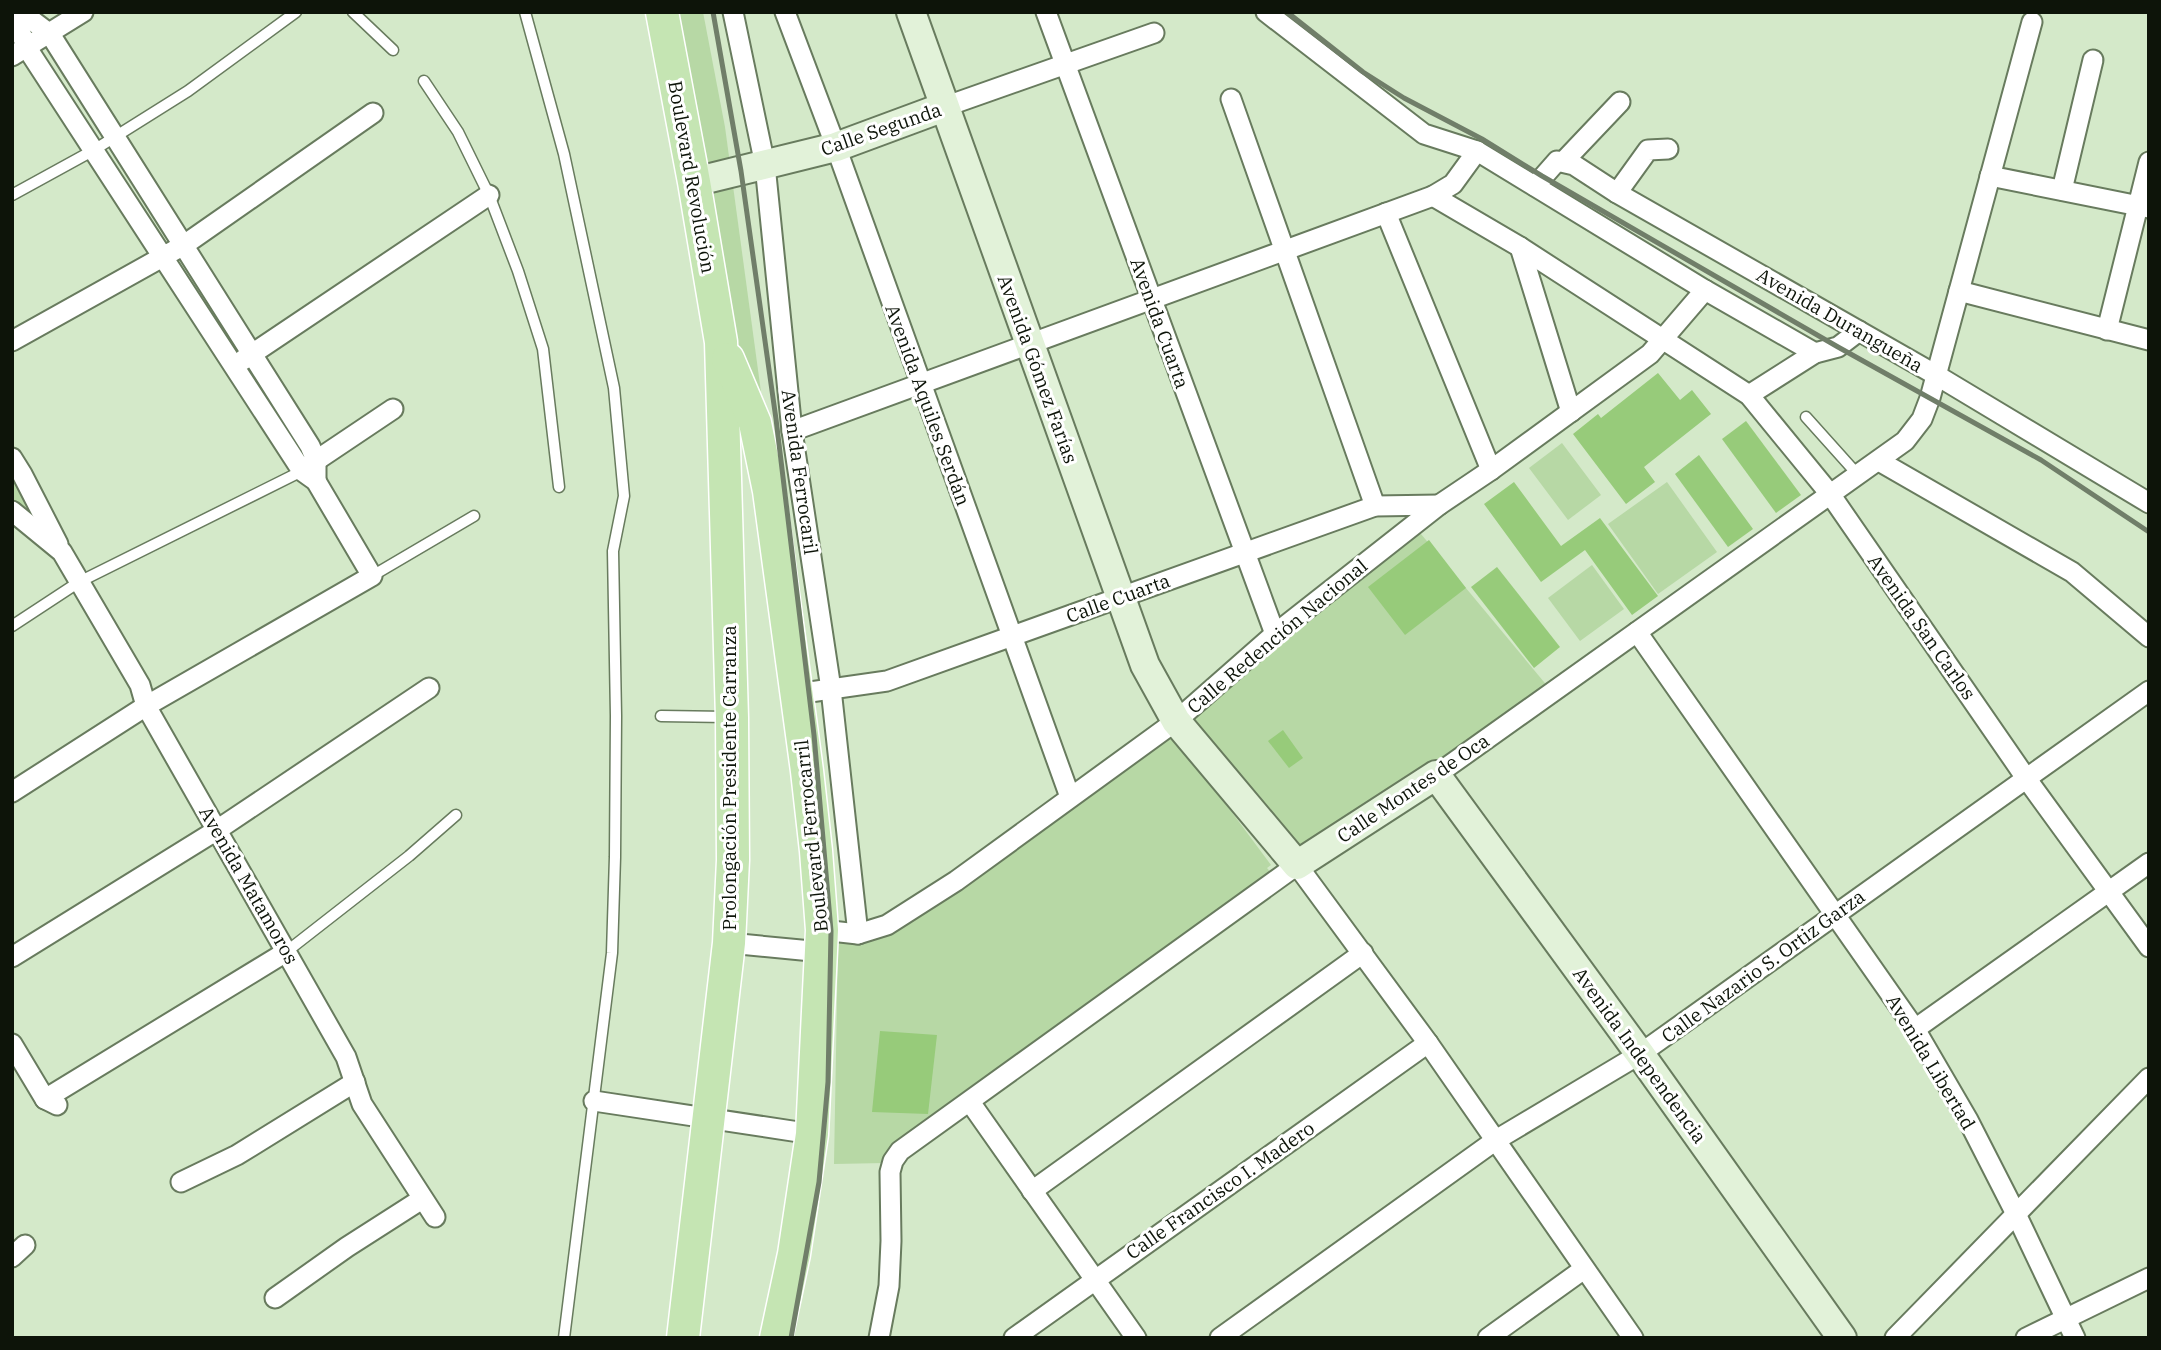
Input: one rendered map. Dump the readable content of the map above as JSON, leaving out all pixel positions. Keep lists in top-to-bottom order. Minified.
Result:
{"streets":{"main road":["Calle Segunda","Boulevard Revolución","Avenida Gómez Farías","Prolongación Presidente Carranza","Calle Montes de Oca","Boulevard Ferrocarril","Avenida Independencia"],"street":["Avenida Durangueña","Avenida Cuarta","Avenida Aquiles Serdán","Avenida Ferrocaril","Calle Cuarta","Avenida San Carlos","Calle Redención Nacional","Avenida Matamoros","Calle Nazario S. Ortiz Garza","Avenida Libertad","Calle Francisco I. Madero"]},"crossings":[["Calle Segunda","Boulevard Revolución"],["Calle Segunda","Avenida Cuarta"],["Calle Segunda","Avenida Gómez Farías"],["Calle Segunda","Avenida Aquiles Serdán"],["Calle Segunda","Avenida Ferrocaril"],["Boulevard Revolución","Prolongación Presidente Carranza"],["Boulevard Revolución","Boulevard Ferrocarril"],["Avenida Durangueña","Calle Montes de Oca"],["Avenida Cuarta","Calle Cuarta"],["Avenida Cuarta","Calle Redención Nacional"],["Avenida Gómez Farías","Calle Cuarta"],["Avenida Gómez Farías","Calle Redención Nacional"],["Avenida Aquiles Serdán","Calle Cuarta"],["Avenida Aquiles Serdán","Calle Redención Nacional"],["Avenida Ferrocaril","Calle Cuarta"],["Avenida Ferrocaril","Calle Redención Nacional"],["Calle Cuarta","Calle Redención Nacional"],["Calle Cuarta","Boulevard Ferrocarril"],["Avenida San Carlos","Calle Redención Nacional"],["Avenida San Carlos","Calle Montes de Oca"],["Avenida San Carlos","Calle Nazario S. Ortiz Garza"],["Calle Redención Nacional","Prolongación Presidente Carranza"],["Calle Redención Nacional","Boulevard Ferrocarril"],["Prolongación Presidente Carranza","Boulevard Ferrocarril"],["Calle Montes de Oca","Avenida Independencia"],["Calle Montes de Oca","Avenida Libertad"],["Calle Nazario S. Ortiz Garza","Avenida Independencia"],["Calle Nazario S. Ortiz Garza","Avenida Libertad"]]}
